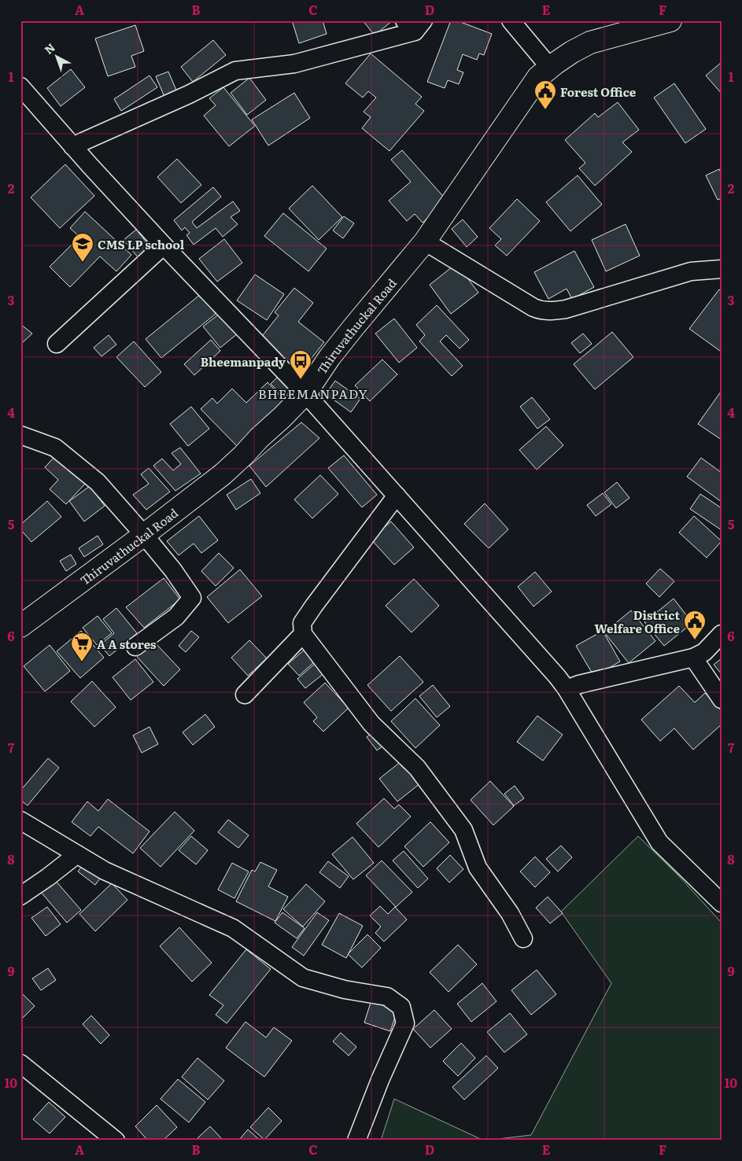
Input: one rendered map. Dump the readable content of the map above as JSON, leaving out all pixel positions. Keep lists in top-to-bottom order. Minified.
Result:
{"streets":{"main road":["Thiruvathuckal Road"]},"districts":["BHEEMANPADY"],"places":{"public building":["Forest Office","District Welfare Office"],"school or university":["CMS LP school"],"bus stop":["Bheemanpady"],"supermarket":["A A stores"]},"north":"top left","grid":{"columns":["A","B","C","D","E","F"],"rows":["1","2","3","4","5","6","7","8","9","10"]}}
